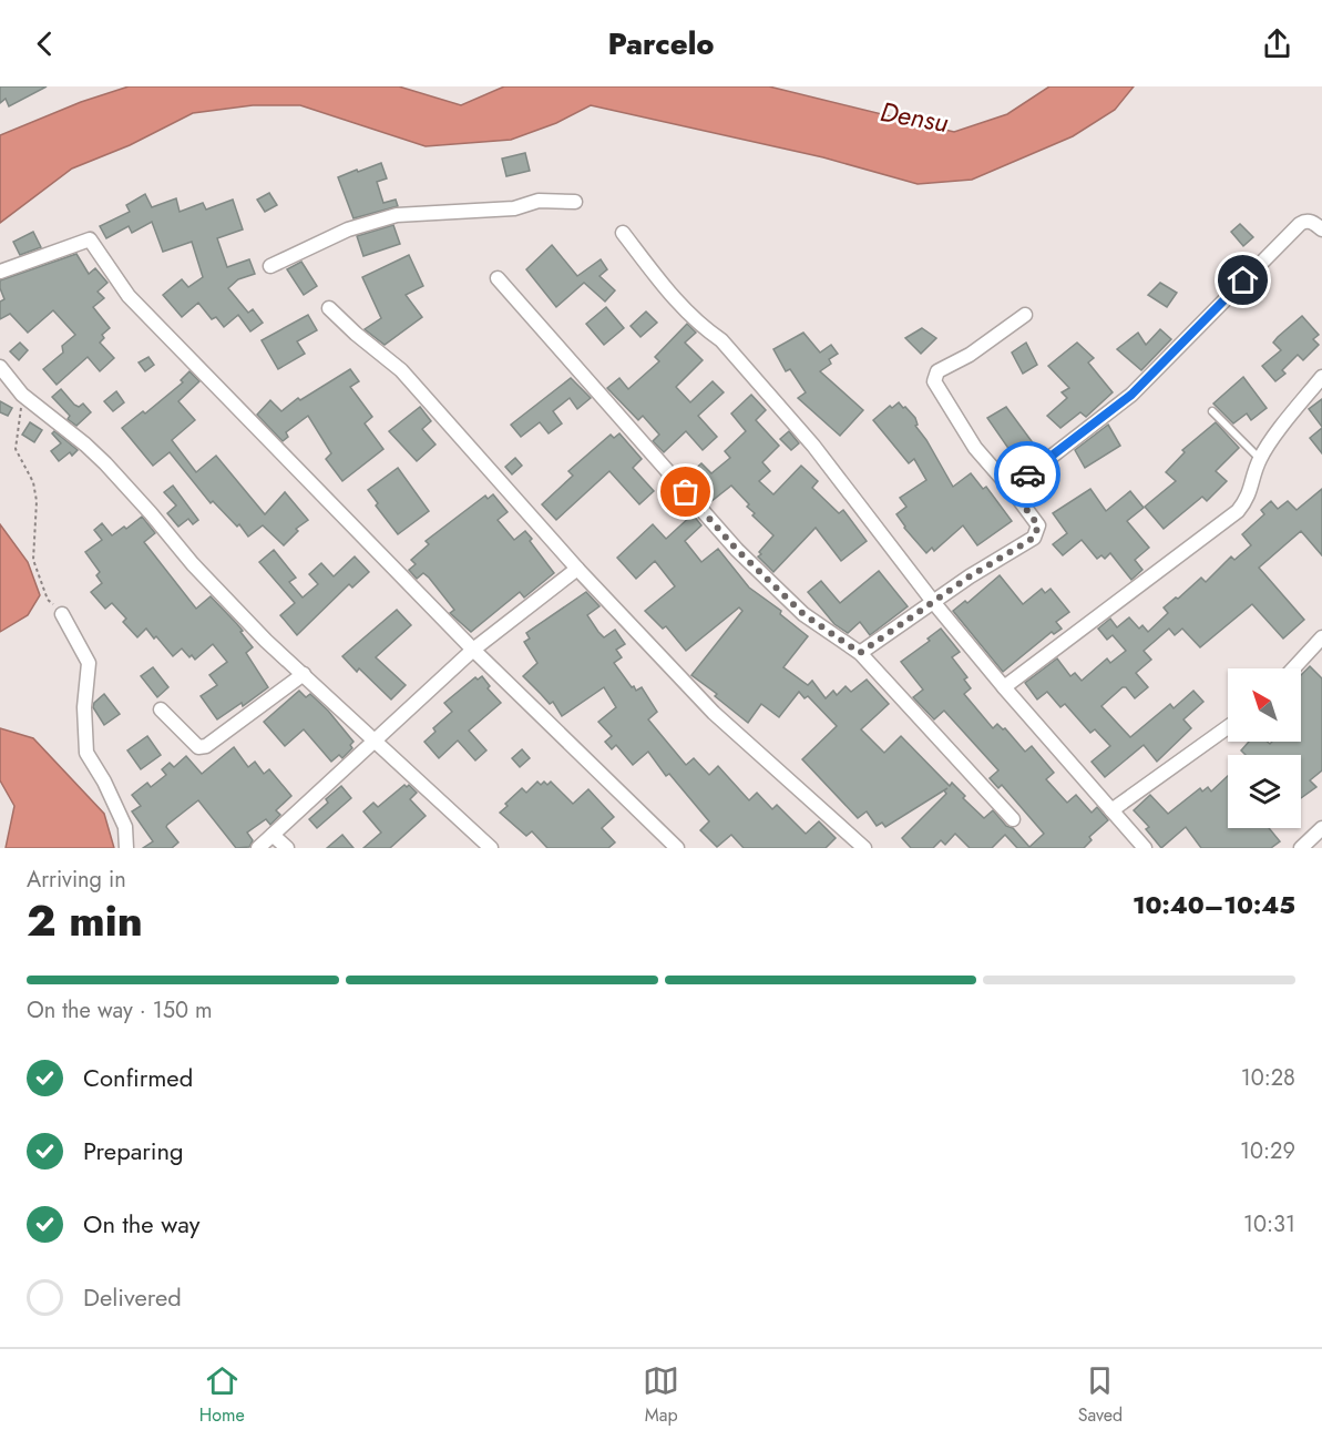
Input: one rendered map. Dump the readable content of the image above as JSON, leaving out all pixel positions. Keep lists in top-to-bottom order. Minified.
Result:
{"water":["Densu"],"north":"top left","page":{"header":"Parcelo","heading":["2 min","Arriving in","10:40–10:45"],"bar":"On the way · 150 m","list":[["Confirmed","10:28"],["Preparing","10:29"],["On the way","10:31"],"Delivered"],"tabs":["Home","Map","Saved"]}}
